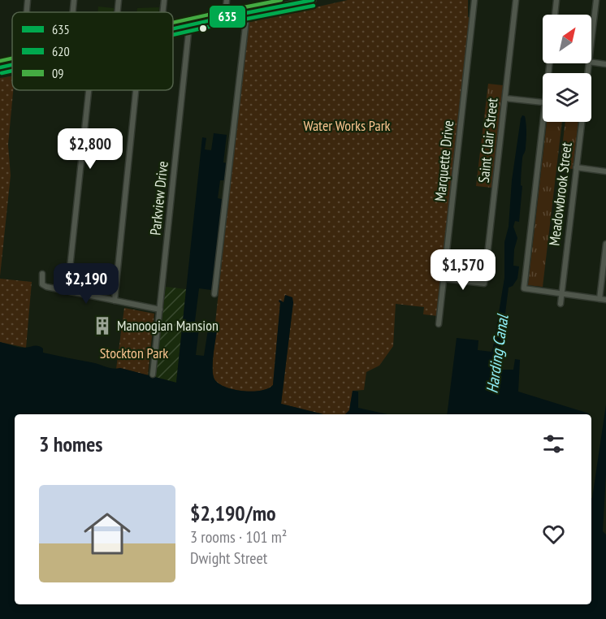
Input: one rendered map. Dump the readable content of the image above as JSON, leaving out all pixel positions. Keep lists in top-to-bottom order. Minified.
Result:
{"streets":{"street":["Saint Clair Street","Marquette Drive","Meadowbrook Street","Parkview Drive"]},"crossings":[["Saint Clair Street","Marquette Drive"]],"water":["Harding Canal"],"parks":["Water Works Park","Stockton Park"],"places":{"building":["Manoogian Mansion"]},"lines":["transit line 635","transit line 09","transit line 620"],"legend":["635","620","09"],"north":"top right","page":{"price":["$2,800","$1,570","$2,190"],"heading":"3 homes","list":[{"name":"$2,190/mo","note":"3 rooms · 101 m² · Dwight Street"}]}}
